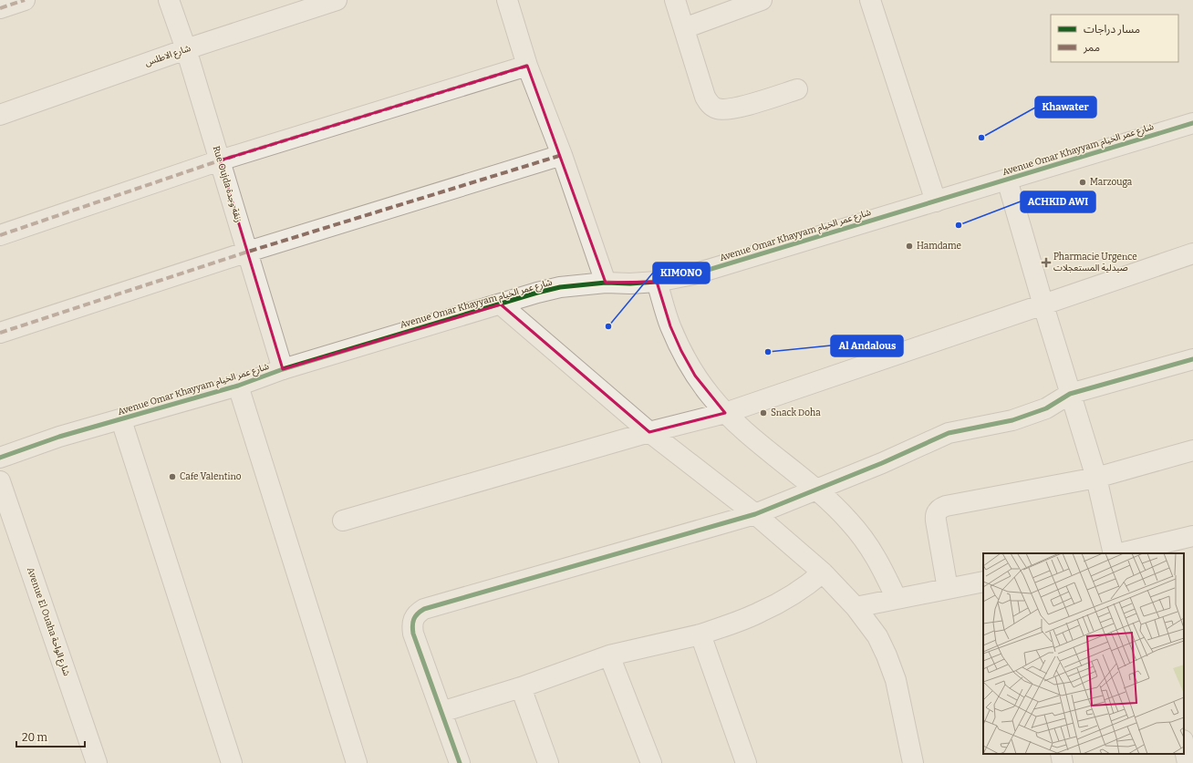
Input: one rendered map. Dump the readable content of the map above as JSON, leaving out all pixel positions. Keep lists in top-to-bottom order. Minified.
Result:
{"streets":{"street":["شارع الاطلس","Avenue Omar Khayyam شارع عمر الخيام","Rue Oujda زنقة وجدة","Avenue El Ouaha شارع الواحة"]},"crossings":[["شارع الاطلس","Rue Oujda زنقة وجدة"],["Avenue Omar Khayyam شارع عمر الخيام","Rue Oujda زنقة وجدة"]],"places":{"other":["Khawater","Marzouga","ACHKID AWI","Hamdame","KIMONO","Al Andalous","Snack Doha","Cafe Valentino"],"health":["Pharmacie Urgence صيدلية المستعجلات"]},"legend":["مسار دراجات","ممر"],"scale_bar":"20 m"}
